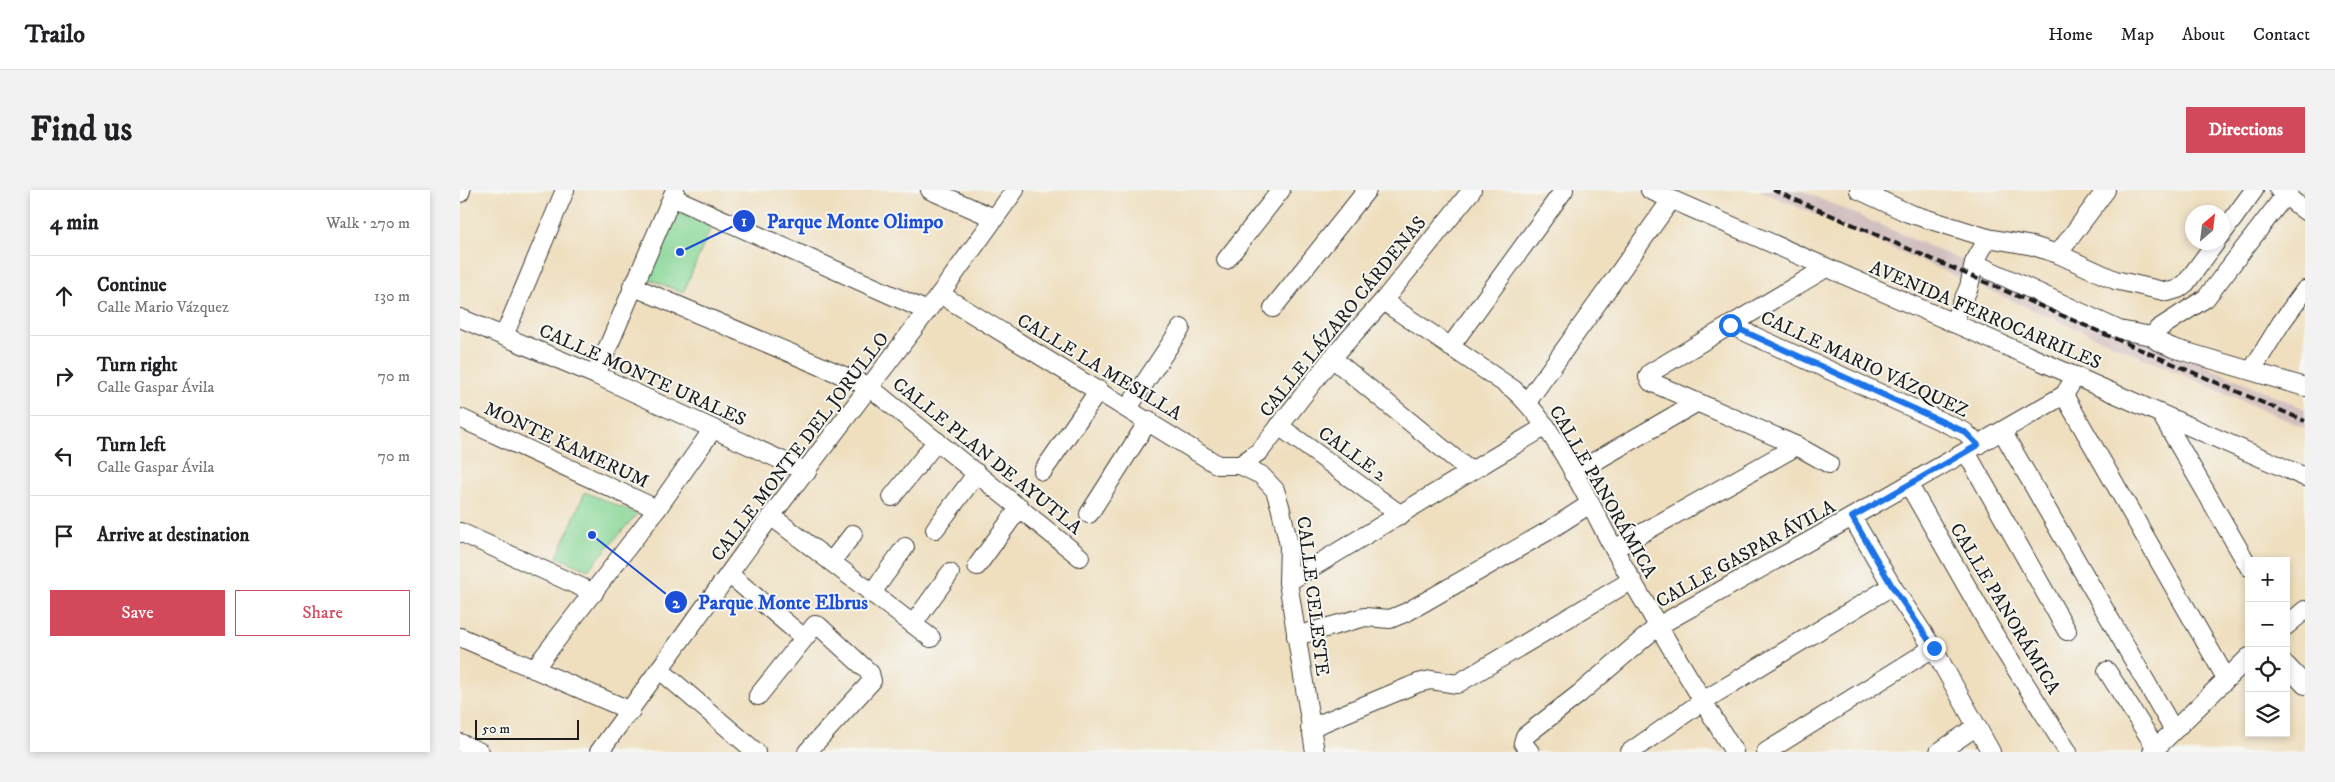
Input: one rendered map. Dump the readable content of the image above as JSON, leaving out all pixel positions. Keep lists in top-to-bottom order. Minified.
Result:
{"streets":{"street":["AVENIDA FERROCARRILES","CALLE LÁZARO CÁRDENAS","CALLE MARIO VÁZQUEZ","CALLE LA MESILLA","CALLE MONTE URALES","MONTE KAMERUM","CALLE MONTE DEL JORULLO","CALLE 2","CALLE PLAN DE AYUTLA","CALLE PANORÁMICA","CALLE GASPAR ÁVILA","CALLE CELESTE"]},"crossings":[["AVENIDA FERROCARRILES","CALLE GASPAR ÁVILA"],["CALLE LÁZARO CÁRDENAS","CALLE LA MESILLA"],["CALLE LÁZARO CÁRDENAS","CALLE 2"],["CALLE LÁZARO CÁRDENAS","CALLE PANORÁMICA"],["CALLE LÁZARO CÁRDENAS","CALLE CELESTE"],["CALLE MARIO VÁZQUEZ","CALLE GASPAR ÁVILA"],["CALLE LA MESILLA","CALLE MONTE DEL JORULLO"],["CALLE LA MESILLA","CALLE CELESTE"],["CALLE MONTE URALES","CALLE MONTE DEL JORULLO"],["CALLE MONTE DEL JORULLO","CALLE PLAN DE AYUTLA"],["CALLE PANORÁMICA","CALLE GASPAR ÁVILA"]],"places":["Parque Monte Olimpo","Parque Monte Elbrus"],"scale_bar":"50 m","north":"top right","page":{"header":"Trailo","nav":["Home","Map","About","Contact"],"buttons":["Directions",["Save","Share"]],"title":"Find us","heading":["4 min","Walk · 270 m"],"list":[["Continue","Calle Mario Vázquez","130 m"],["Turn right","Calle Gaspar Ávila","70 m"],["Turn left","Calle Gaspar Ávila","70 m"],"Arrive at destination"],"map_buttons":["+","−"],"scale":"50 m"}}
